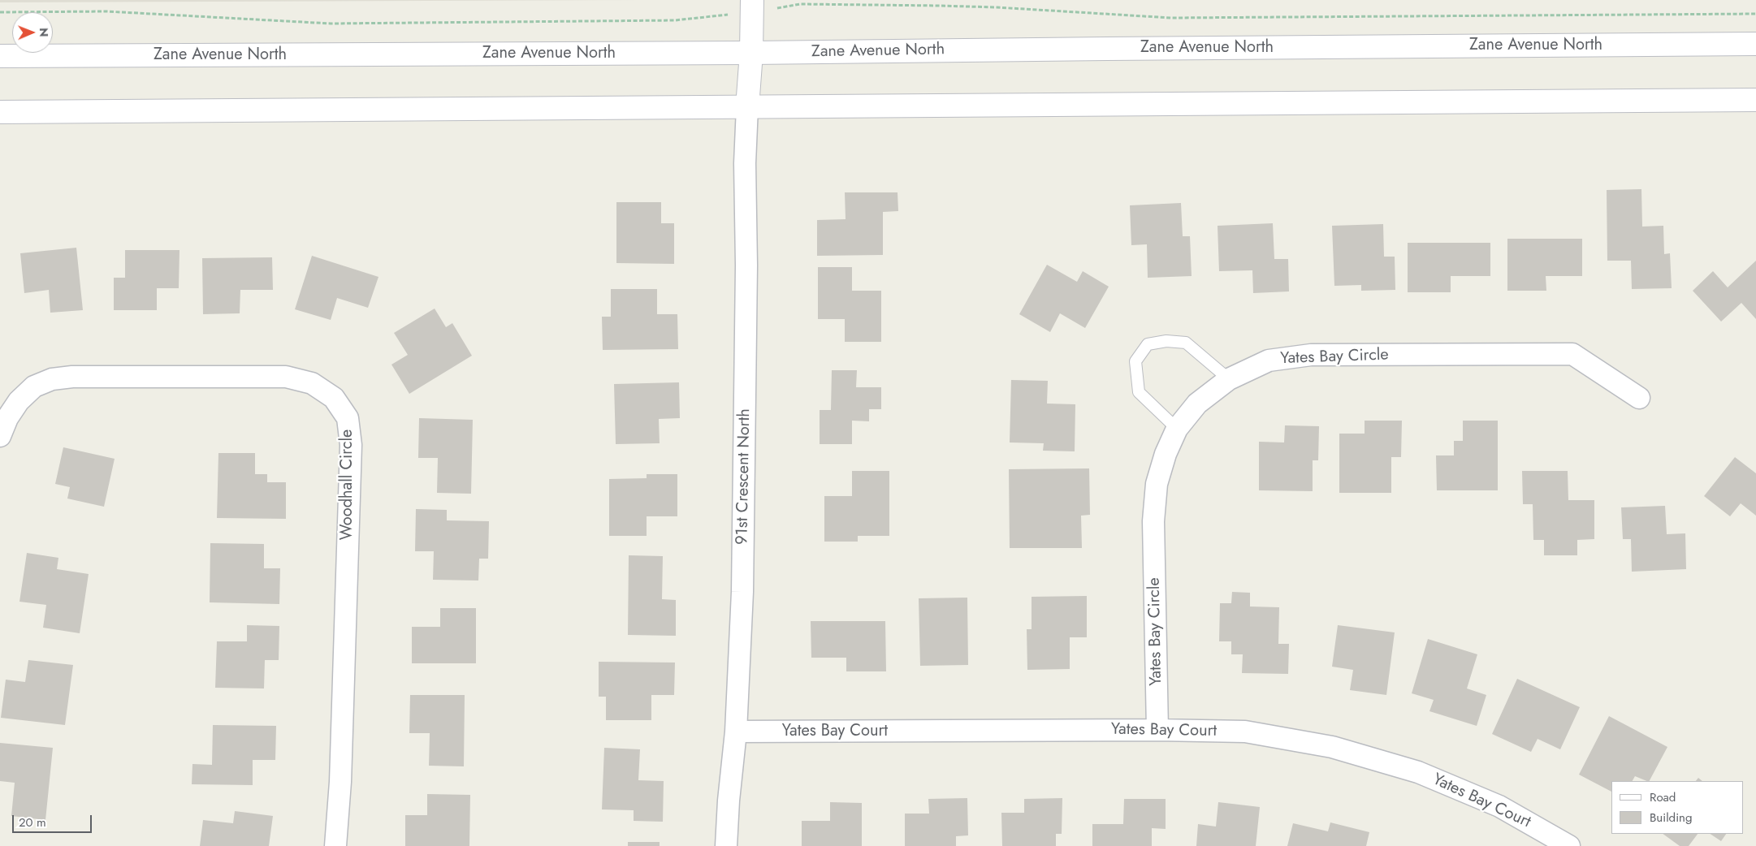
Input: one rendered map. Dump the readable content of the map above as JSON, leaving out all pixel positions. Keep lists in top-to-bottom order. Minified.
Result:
{"streets":{"main road":["Zane Avenue North"],"street":["Yates Bay Circle","91st Crescent North","Woodhall Circle","Yates Bay Court"]},"crossings":[["Yates Bay Circle","Yates Bay Court"],["91st Crescent North","Yates Bay Court"]],"legend":["Road","Building"],"scale_bar":"20 m","north":"right"}
